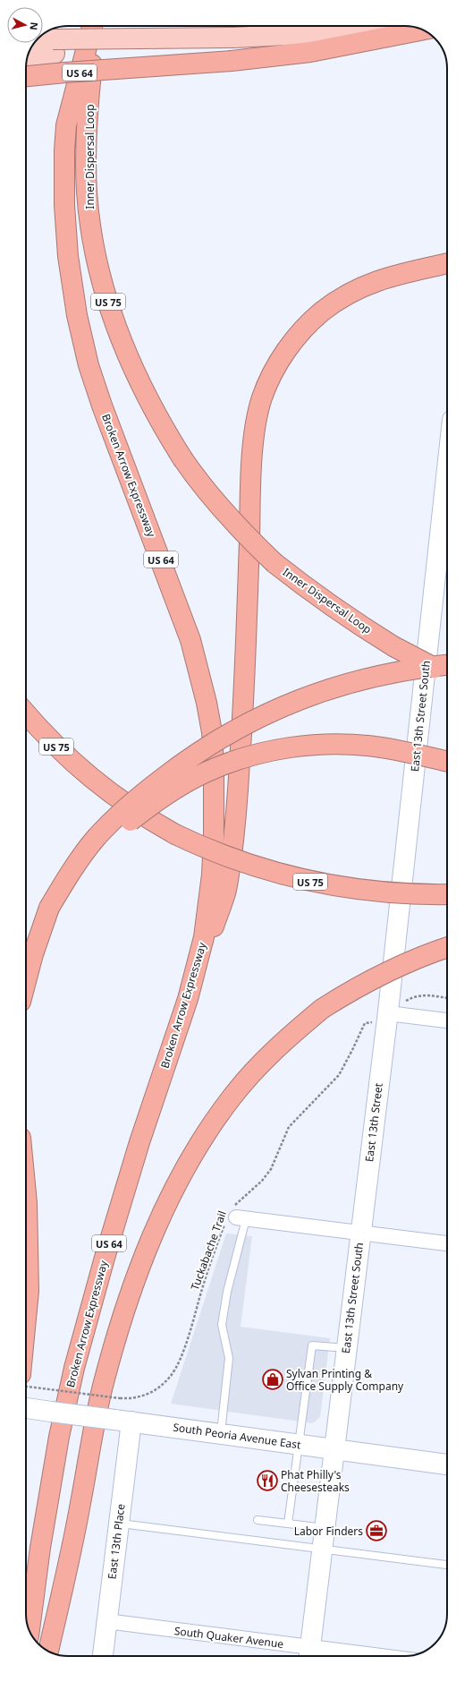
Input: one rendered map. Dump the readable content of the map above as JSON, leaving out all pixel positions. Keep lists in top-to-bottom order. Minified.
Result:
{"streets":{"highway":["US 64","Inner Dispersal Loop","US 75","Broken Arrow Expressway"],"street":["East 13th Street South","East 13th Street","South Peoria Avenue East","East 13th Place","South Quaker Avenue"],"path":["Tuckabache Trail"]},"crossings":[["East 13th Street South","East 13th Street"],["East 13th Street South","Tuckabache Trail"],["East 13th Street South","South Peoria Avenue East"],["East 13th Street South","South Quaker Avenue"],["East 13th Street","Tuckabache Trail"],["South Peoria Avenue East","East 13th Place"],["East 13th Place","South Quaker Avenue"]],"places":{"shop":["Sylvan Printing & Office Supply Company"],"restaurant":["Phat Philly's Cheesesteaks"],"office":["Labor Finders"]},"north":"right"}
